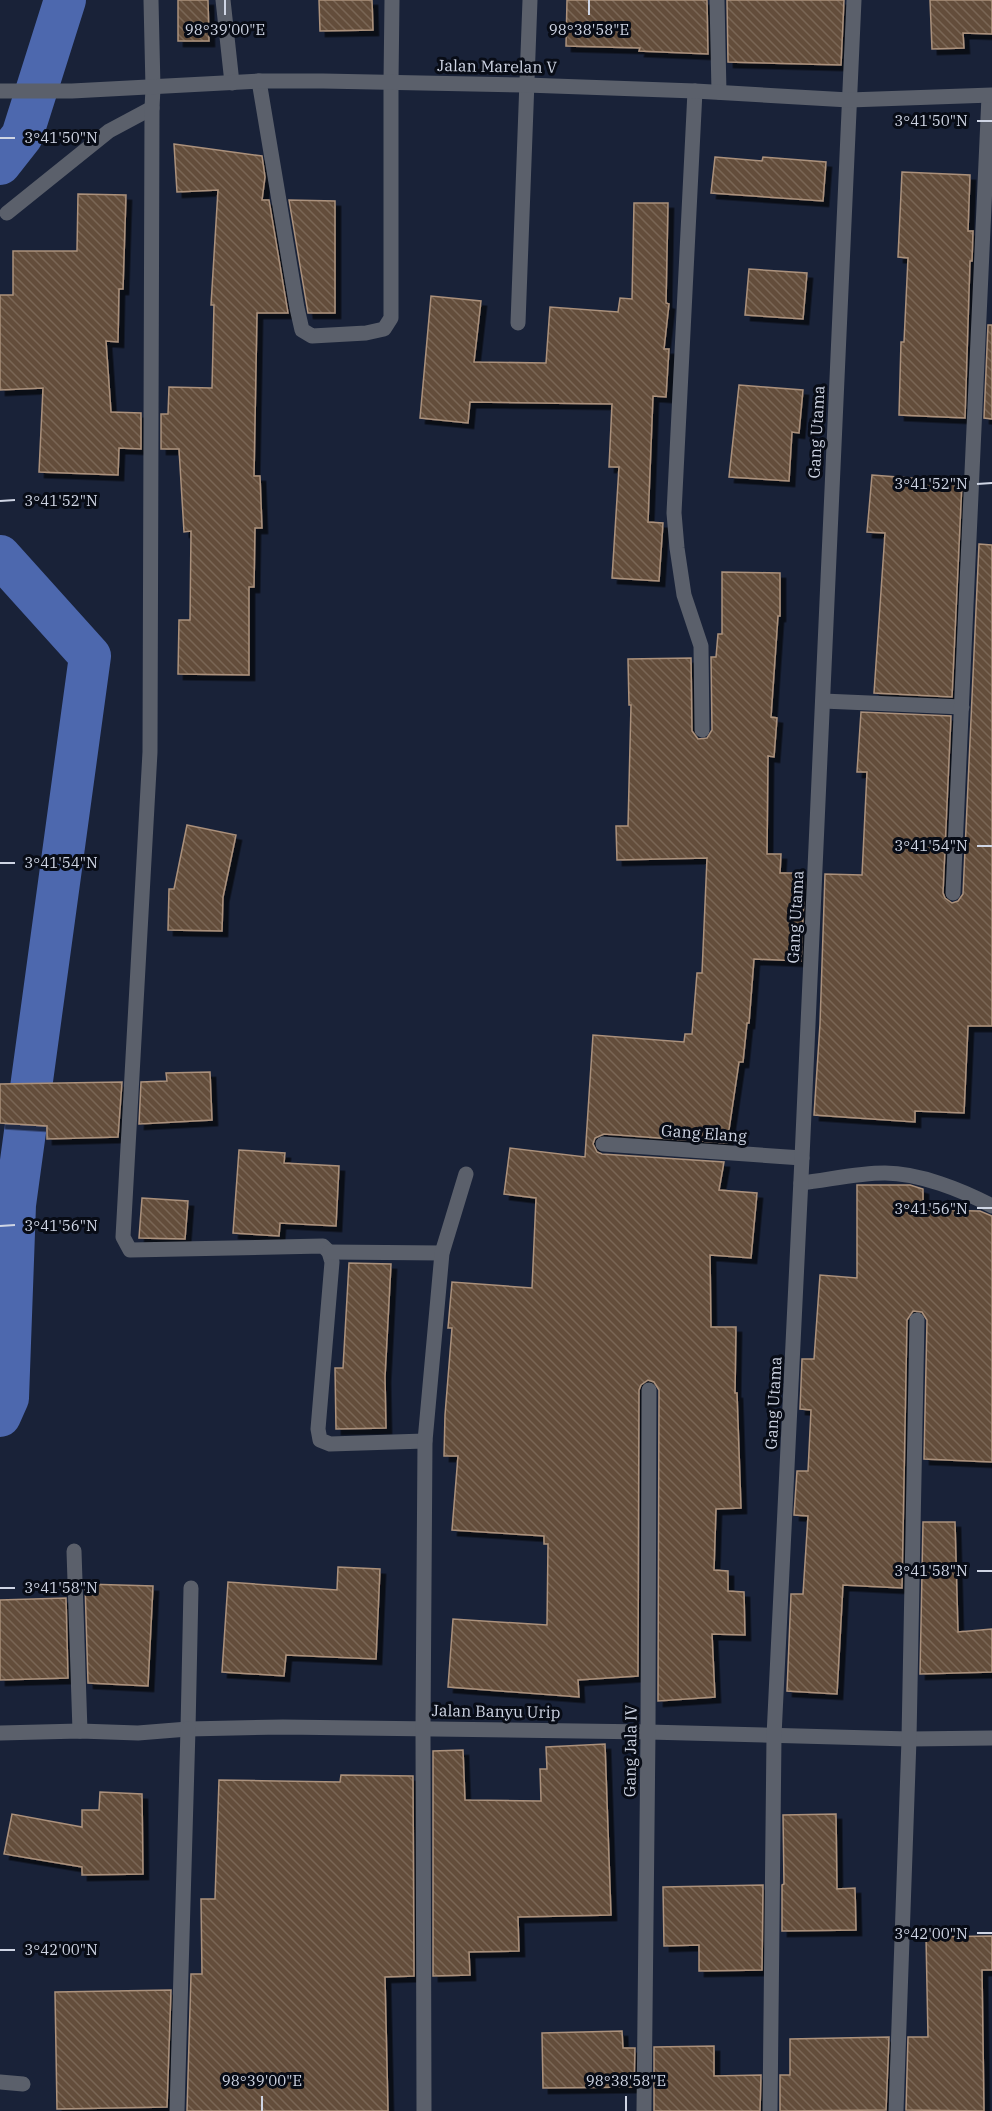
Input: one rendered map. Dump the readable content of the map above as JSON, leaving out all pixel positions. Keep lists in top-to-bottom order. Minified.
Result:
{"streets":{"street":["Jalan Marelan V","Gang Utama","Gang Elang","Jalan Banyu Urip","Gang Jala IV"]},"crossings":[["Jalan Marelan V","Gang Utama"],["Gang Utama","Gang Elang"],["Gang Utama","Jalan Banyu Urip"],["Jalan Banyu Urip","Gang Jala IV"]],"coordinates":["98°39'00\"E","98°38'58\"E","3°41'50\"N","3°41'52\"N","3°41'54\"N","3°41'56\"N","3°41'58\"N","3°42'00\"N"]}
